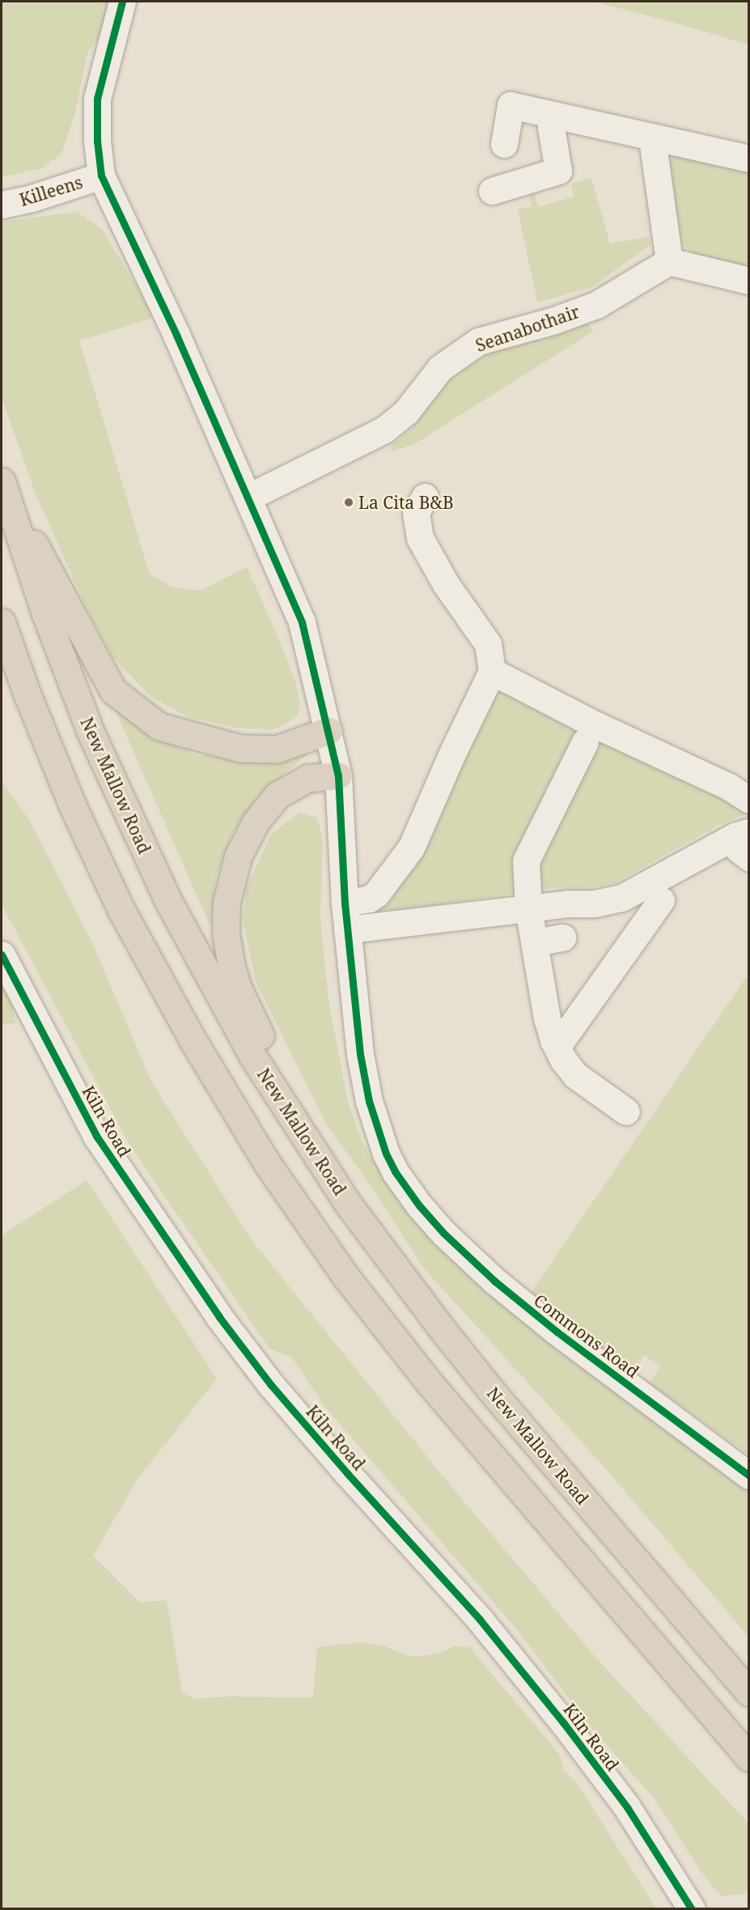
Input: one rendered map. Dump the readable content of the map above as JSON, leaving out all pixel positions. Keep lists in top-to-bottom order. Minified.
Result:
{"streets":{"highway":["New Mallow Road"],"street":["Killeens","Seanabothair","Kiln Road","Commons Road"]},"crossings":[["Killeens","Commons Road"],["Seanabothair","Commons Road"]],"places":["La Cita B&B"]}
